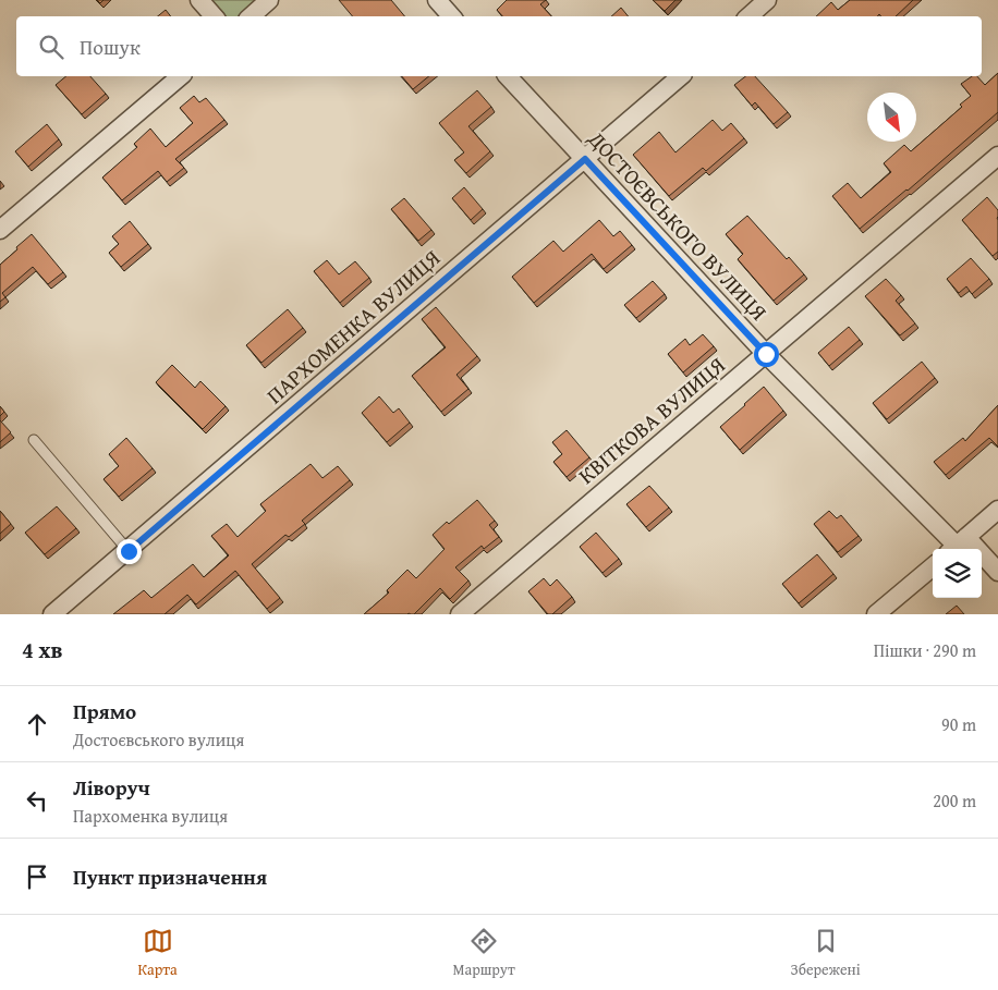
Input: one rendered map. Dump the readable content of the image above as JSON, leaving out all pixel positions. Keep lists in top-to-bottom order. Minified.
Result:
{"streets":{"street":["ДОСТОЄВСЬКОГО ВУЛИЦЯ","ПАРХОМЕНКА ВУЛИЦЯ","КВІТКОВА ВУЛИЦЯ"]},"crossings":[["ДОСТОЄВСЬКОГО ВУЛИЦЯ","ПАРХОМЕНКА ВУЛИЦЯ"],["ДОСТОЄВСЬКОГО ВУЛИЦЯ","КВІТКОВА ВУЛИЦЯ"]],"north":"bottom right","page":{"search":"Пошук","heading":["4 хв","Пішки · 290 m"],"list":[["Прямо","Достоєвського вулиця","90 m"],["Ліворуч","Пархоменка вулиця","200 m"],"Пункт призначення"],"nav":["Карта","Маршрут","Збережені"]}}
